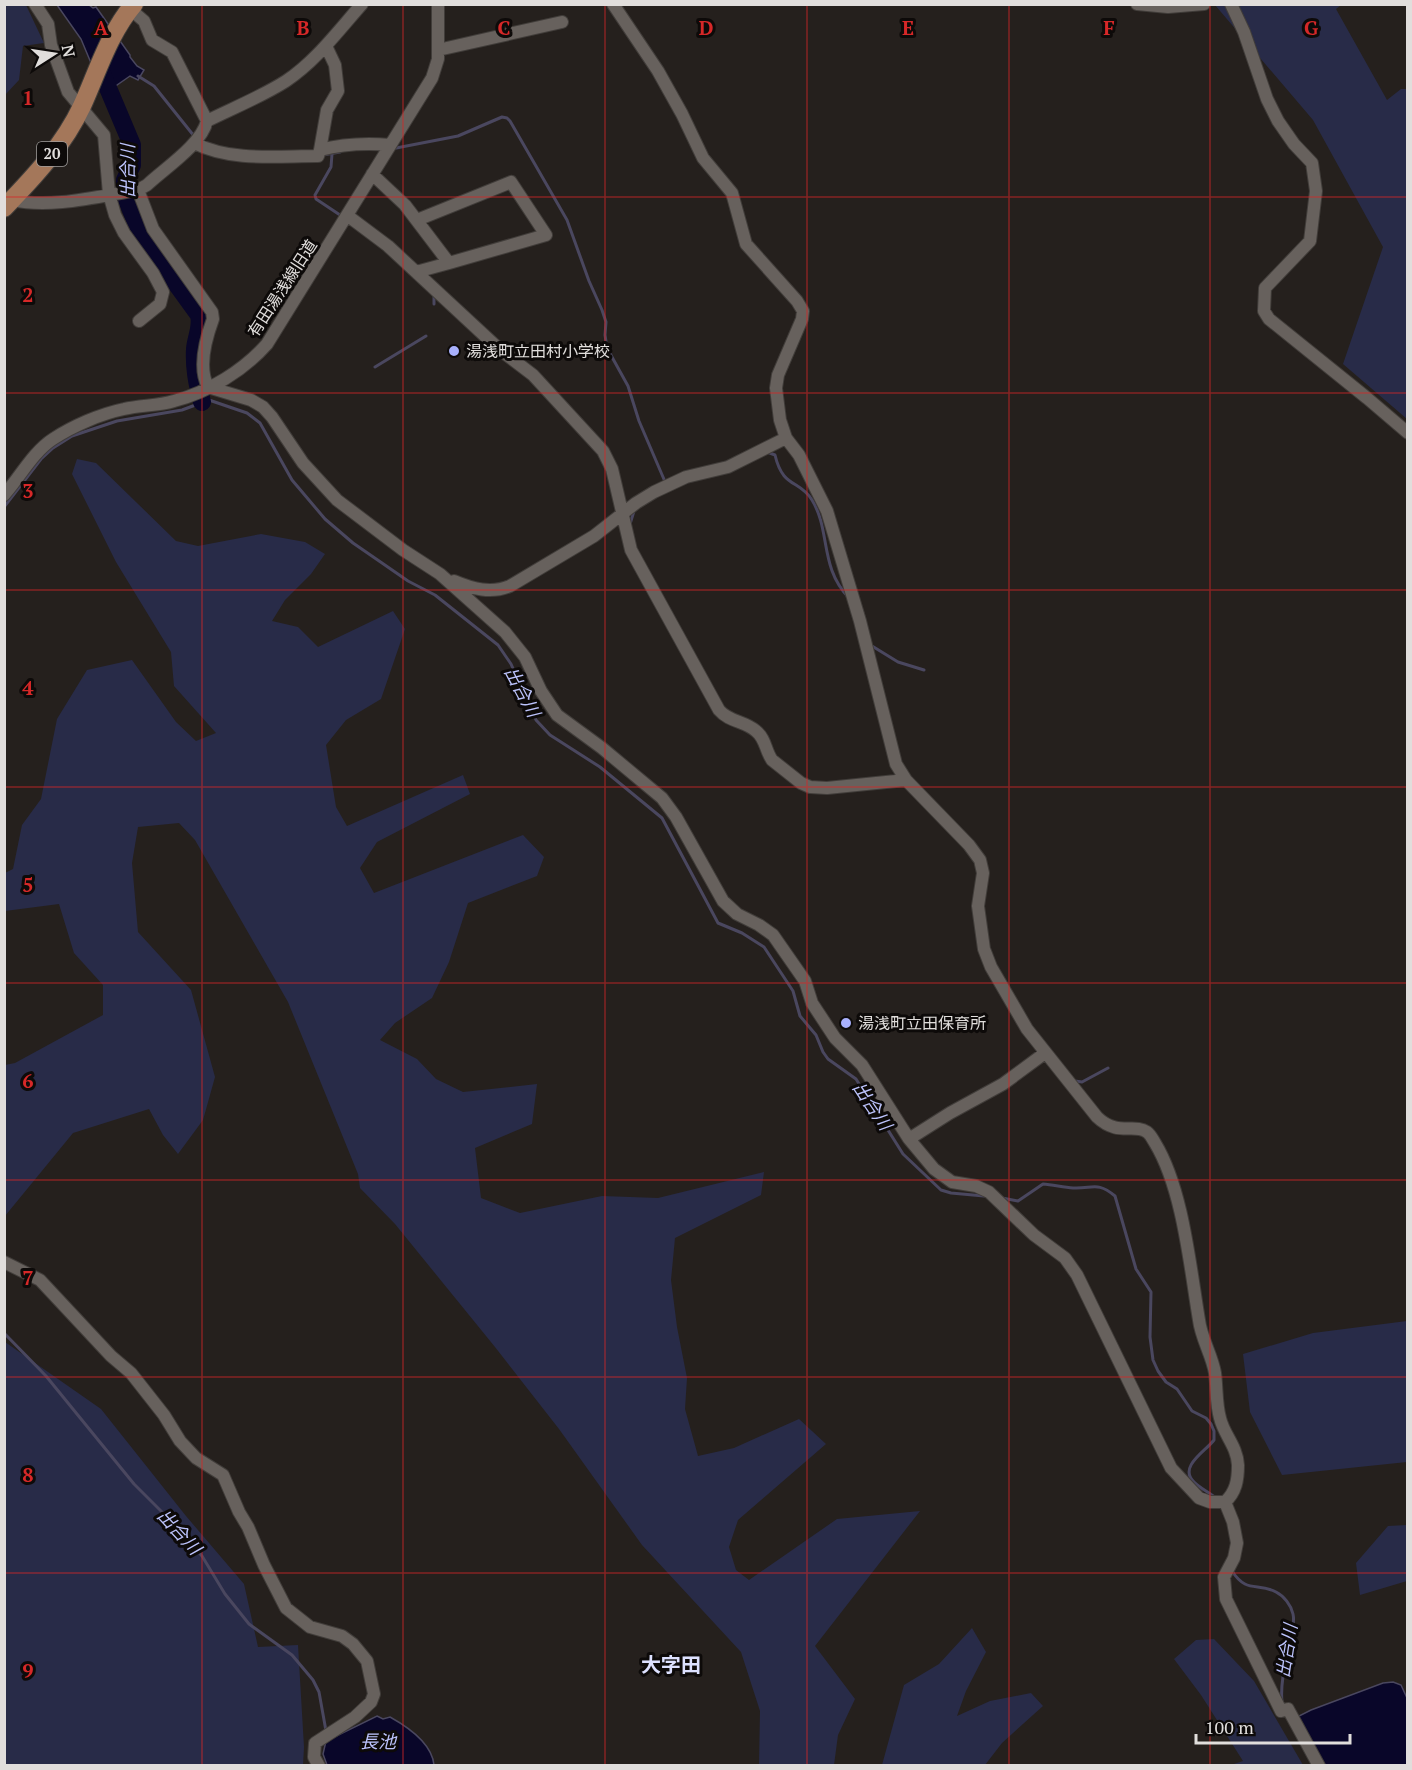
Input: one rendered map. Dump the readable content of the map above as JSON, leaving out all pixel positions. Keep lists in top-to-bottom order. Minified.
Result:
{"streets":{"main road":["20"],"street":["有田湯浅線旧道"]},"districts":["大字田"],"water":["出合川","長池"],"places":["湯浅町立田村小学校","湯浅町立田保育所"],"scale_bar":"100 m","north":"right","grid":{"columns":["A","B","C","D","E","F","G"],"rows":["1","2","3","4","5","6","7","8","9"]}}
